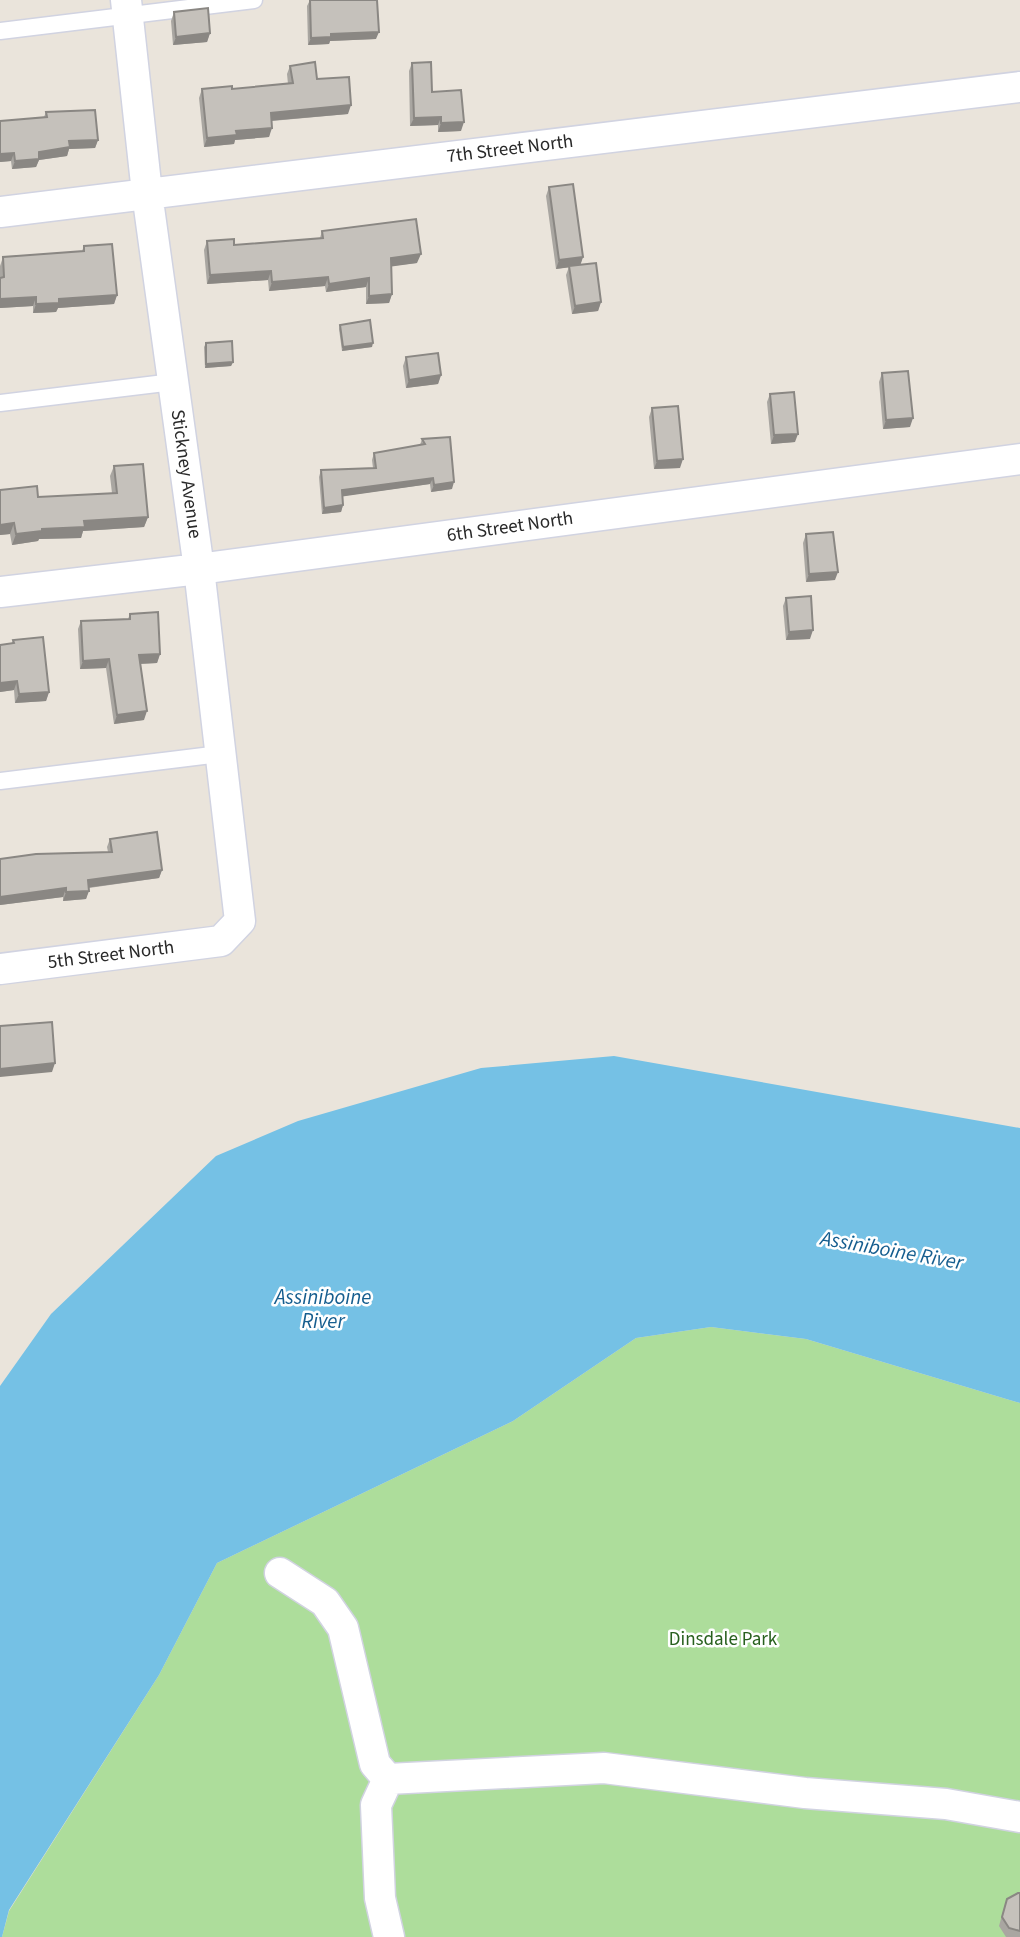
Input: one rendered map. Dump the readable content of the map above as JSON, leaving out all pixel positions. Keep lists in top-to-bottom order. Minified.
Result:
{"streets":{"street":["7th Street North","Stickney Avenue","6th Street North","5th Street North"]},"crossings":[["7th Street North","Stickney Avenue"],["Stickney Avenue","6th Street North"],["Stickney Avenue","5th Street North"]],"water":["Assiniboine River"],"parks":["Dinsdale Park"]}
